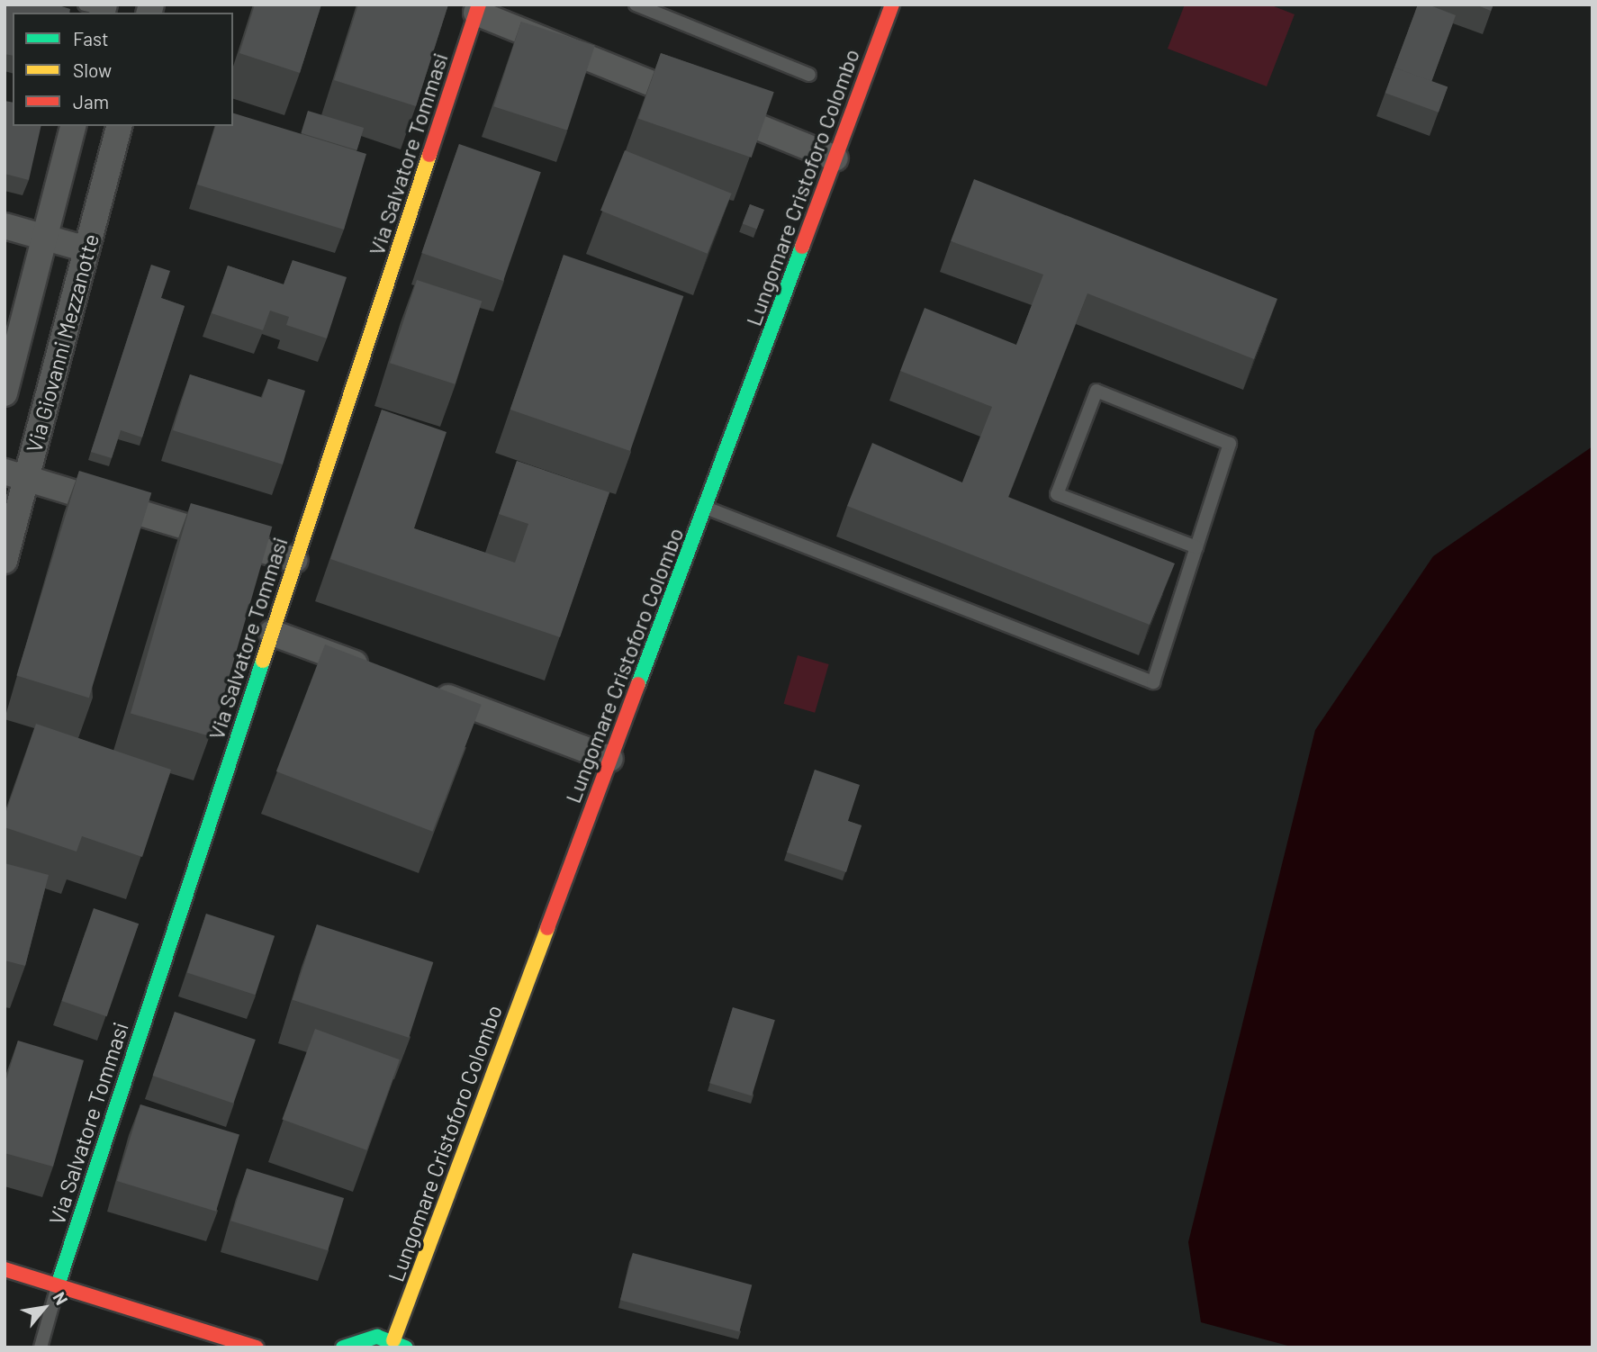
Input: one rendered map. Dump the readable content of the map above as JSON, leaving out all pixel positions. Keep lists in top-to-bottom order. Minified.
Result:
{"streets":{"street":["Via Salvatore Tommasi","Lungomare Cristoforo Colombo","Via Giovanni Mezzanotte"]},"legend":["Fast","Slow","Jam"],"north":"top right"}
